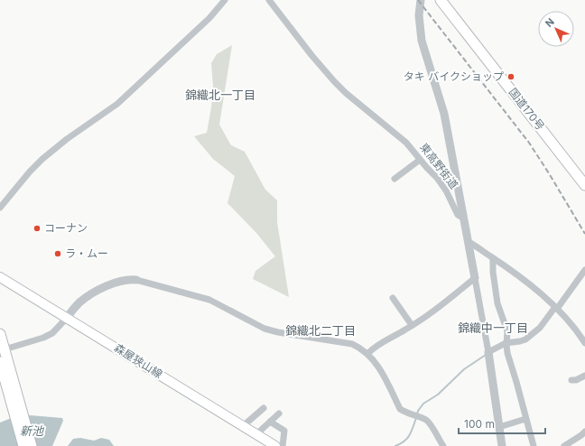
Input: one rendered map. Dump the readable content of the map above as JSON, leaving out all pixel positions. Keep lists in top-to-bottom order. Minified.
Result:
{"streets":{"highway":["国道170号"],"main road":["森屋狭山線"],"street":["東高野街道"]},"districts":["錦織北一丁目","錦織中一丁目","錦織北二丁目"],"water":["新池"],"places":["タキ バイクショップ","コーナン","ラ・ムー"],"scale_bar":"100 m","north":"top left"}
